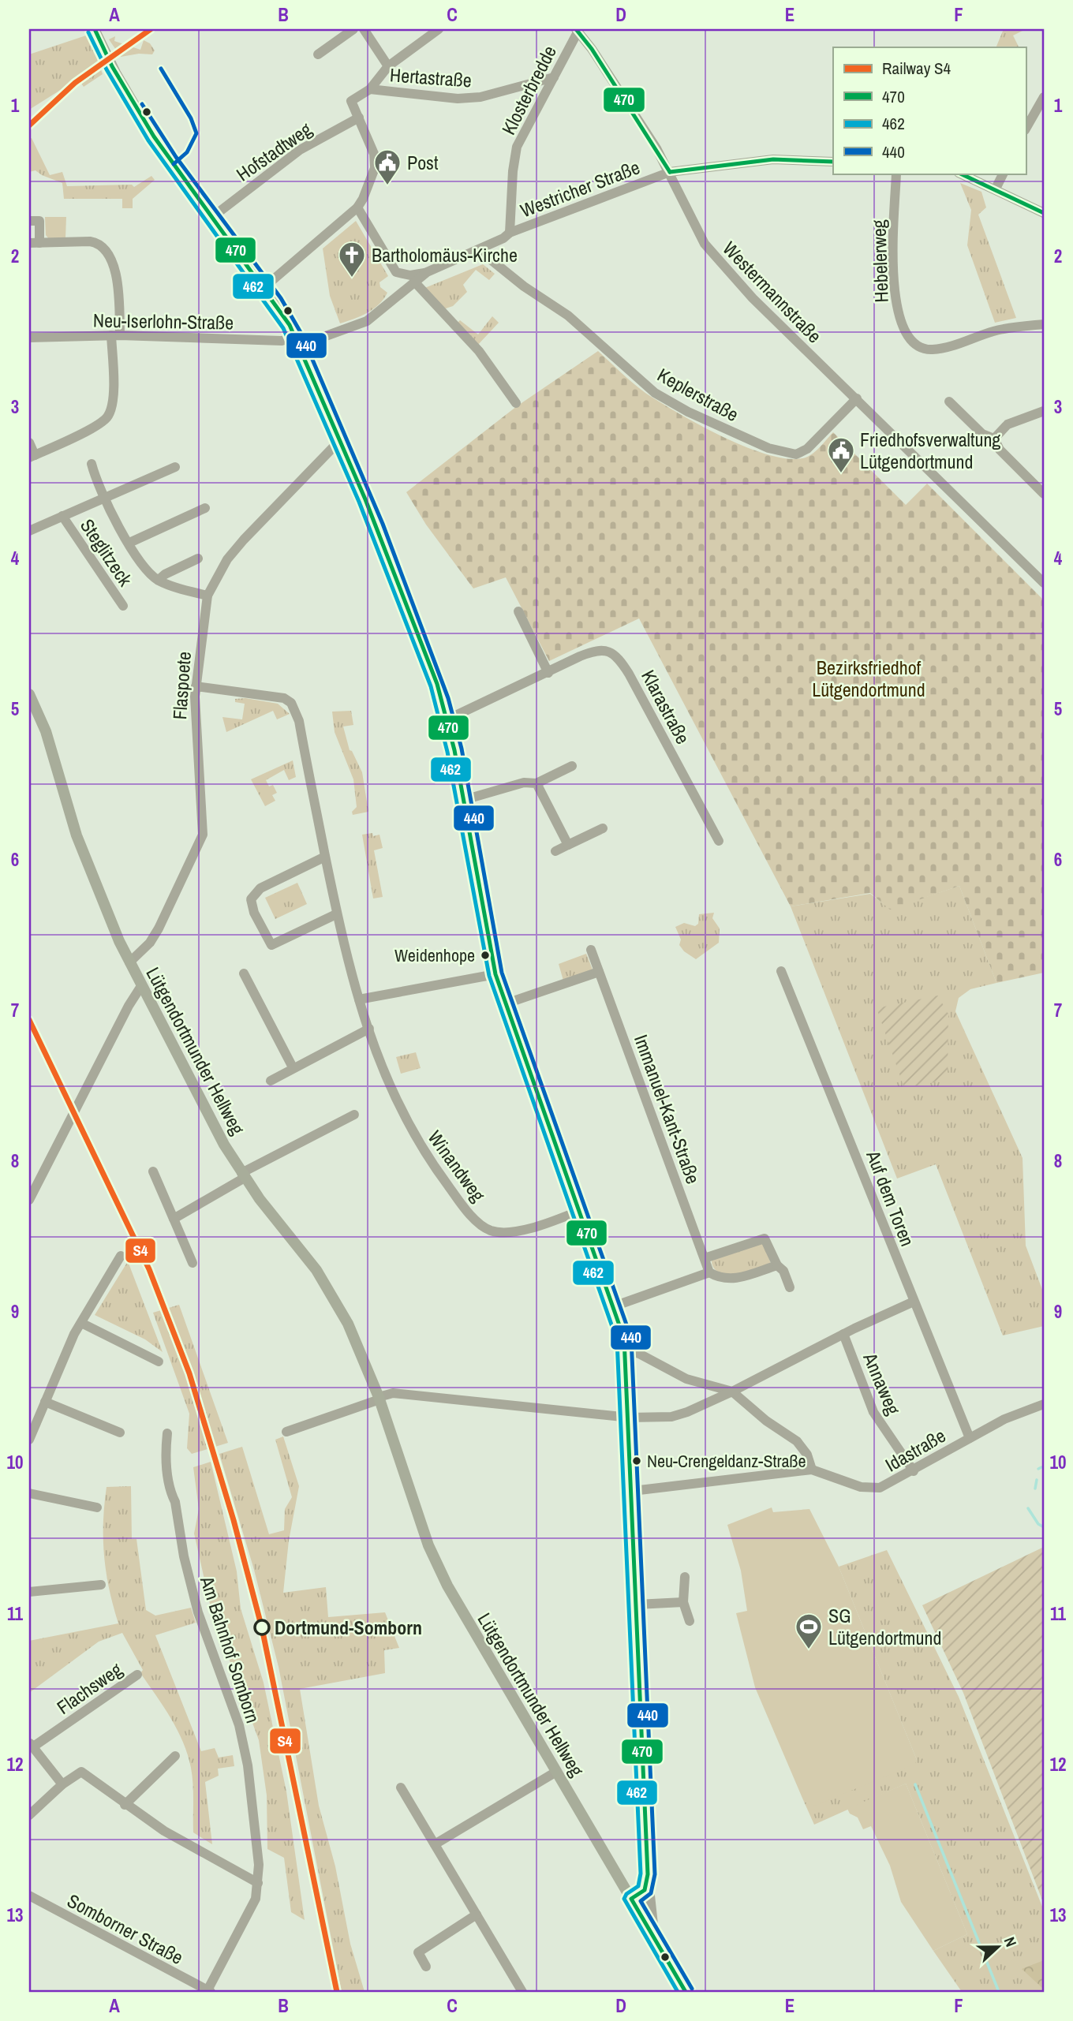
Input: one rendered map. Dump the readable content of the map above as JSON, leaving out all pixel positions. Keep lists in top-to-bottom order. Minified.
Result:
{"streets":{"main road":["Lütgendortmunder Hellweg"],"street":["Hertastraße","Klosterbredde","Hofstadtweg","Westricher Straße","Hebelerweg","Westermannstraße","Neu-Iserlohn-Straße","Keplerstraße","Steglitzeck","Flaspoete","Klarastraße","Immanuel-Kant-Straße","Winandweg","Auf dem Toren","Annaweg","Idastraße","Am Bahnhof Somborn","Flachsweg","Somborner Straße"]},"crossings":[["Hertastraße","Klosterbredde"],["Klosterbredde","Westricher Straße"],["Klosterbredde","Westermannstraße"],["Westricher Straße","Westermannstraße"],["Westricher Straße","Neu-Iserlohn-Straße"],["Westricher Straße","Keplerstraße"],["Westermannstraße","Keplerstraße"],["Flaspoete","Lütgendortmunder Hellweg"],["Flaspoete","Winandweg"],["Auf dem Toren","Idastraße"],["Annaweg","Idastraße"],["Am Bahnhof Somborn","Somborner Straße"]],"parks":["Bezirksfriedhof Lütgendortmund"],"places":{"public building":["Post","Friedhofsverwaltung Lütgendortmund"],"church":["Bartholomäus-Kirche"],"other":["Weidenhope","Neu-Crengeldanz-Straße","Dortmund-Somborn"],"sports":["SG Lütgendortmund"]},"lines":["rail line S4","transit line 470","transit line 462","transit line 440"],"legend":["Railway S4","470","462","440"],"north":"right","grid":{"columns":["A","B","C","D","E","F"],"rows":["1","2","3","4","5","6","7","8","9","10","11","12","13"]}}
